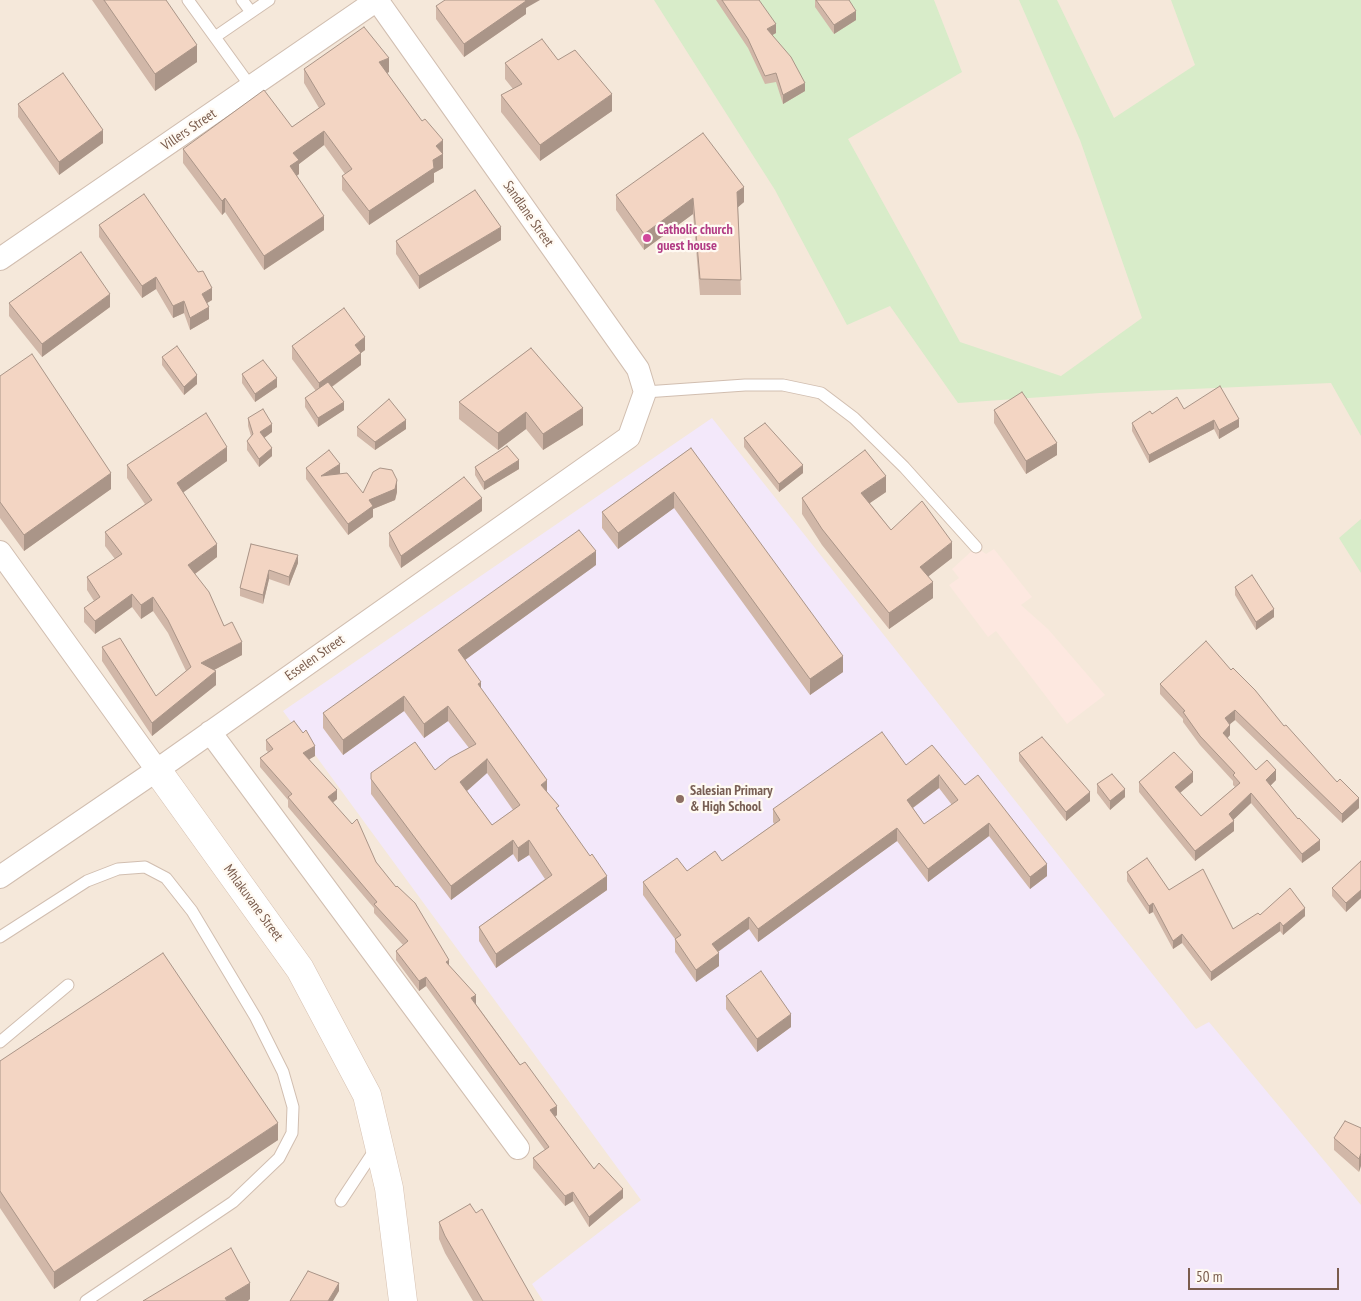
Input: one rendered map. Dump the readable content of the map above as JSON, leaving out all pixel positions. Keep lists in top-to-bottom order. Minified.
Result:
{"streets":{"street":["Villers Street","Sandlane Street","Esselen Street","Mhlakuvane Street"]},"crossings":[["Villers Street","Sandlane Street"],["Sandlane Street","Esselen Street"],["Esselen Street","Mhlakuvane Street"]],"places":["Catholic church guest house","Salesian Primary & High School"],"scale_bar":"50 m"}
